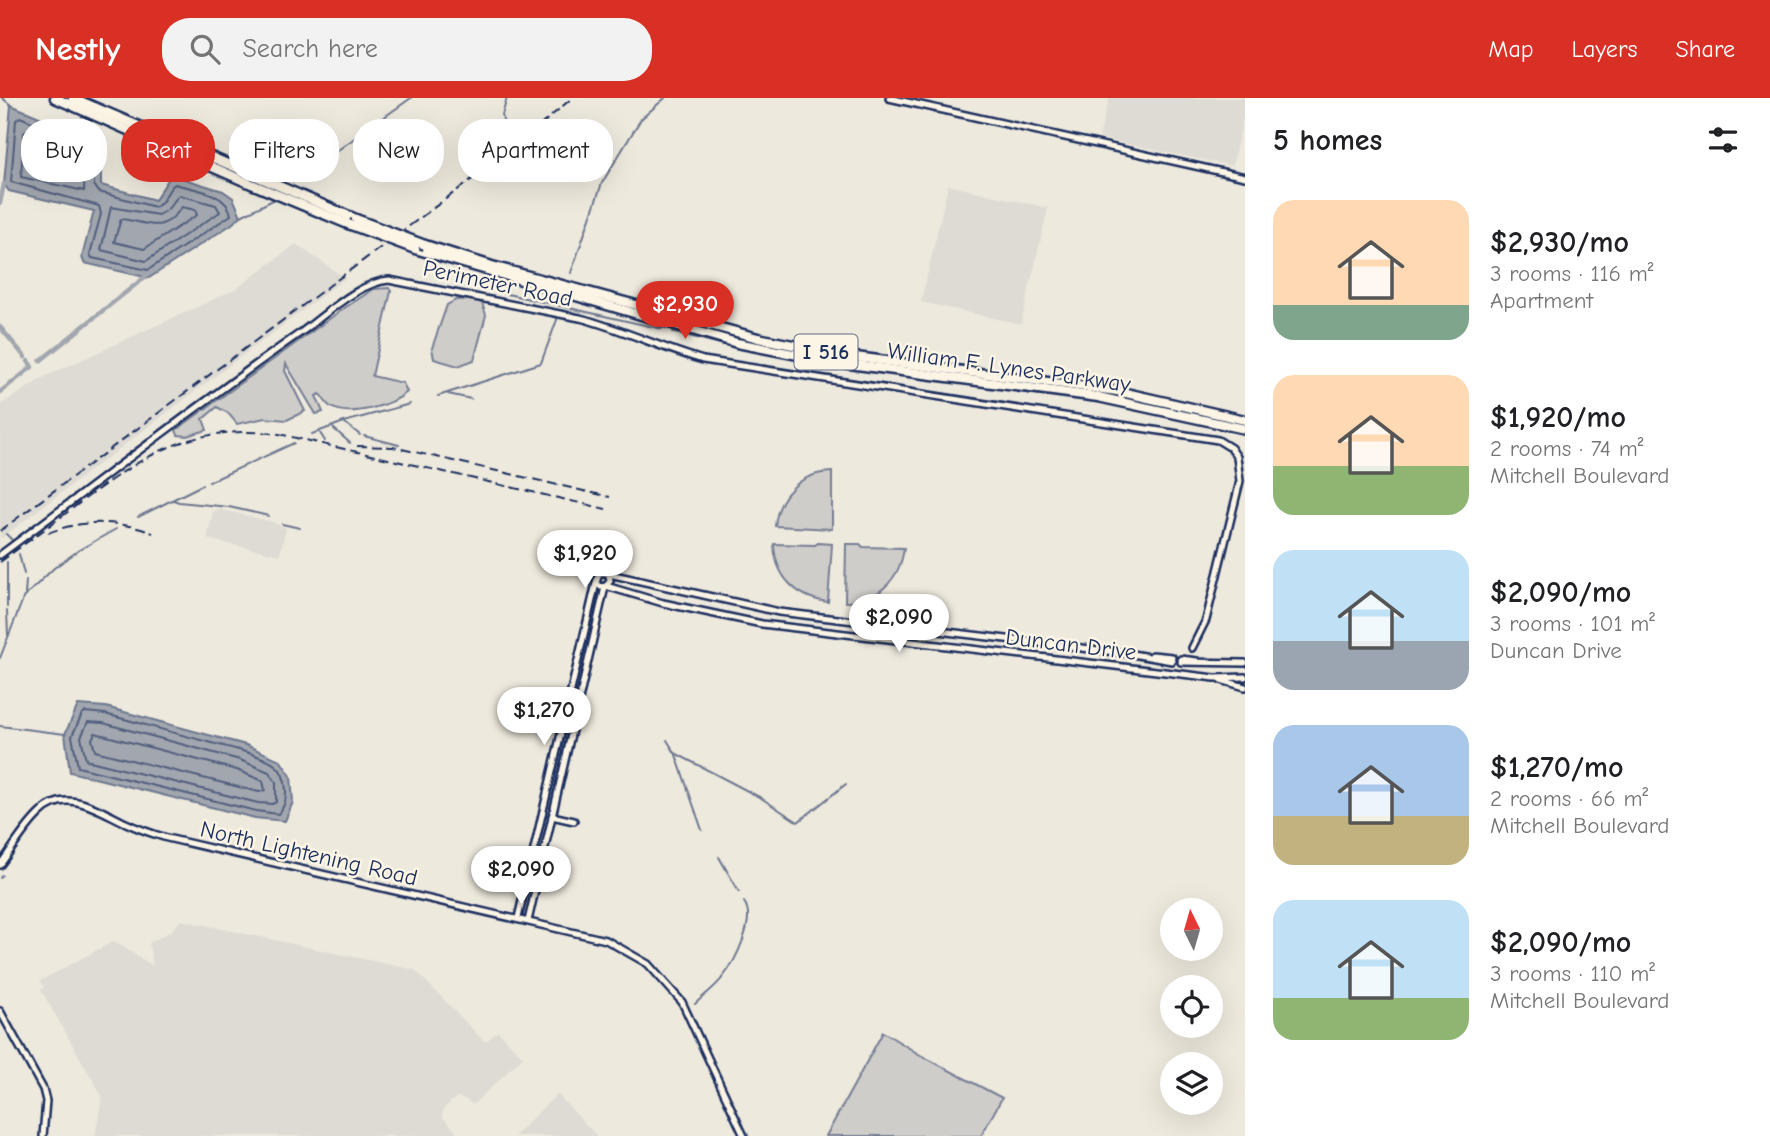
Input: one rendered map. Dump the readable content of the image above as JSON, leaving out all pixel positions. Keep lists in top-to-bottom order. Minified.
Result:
{"streets":{"highway":["I 516","William F. Lynes Parkway"],"street":["Perimeter Road","Duncan Drive","North Lightening Road"]},"north":"top","page":{"header":"Nestly","search":"Search here","nav":["Map","Layers","Share"],"heading":"5 homes","chip":["Buy","Rent","Filters","New","Apartment"],"list":[{"name":"$2,930/mo","note":"3 rooms · 116 m² · Apartment"},{"name":"$1,920/mo","note":"2 rooms · 74 m² · Mitchell Boulevard"},{"name":"$2,090/mo","note":"3 rooms · 101 m² · Duncan Drive"},{"name":"$1,270/mo","note":"2 rooms · 66 m² · Mitchell Boulevard"},{"name":"$2,090/mo","note":"3 rooms · 110 m² · Mitchell Boulevard"}],"price":["$2,930","$1,920","$2,090","$1,270","$2,090"]}}
